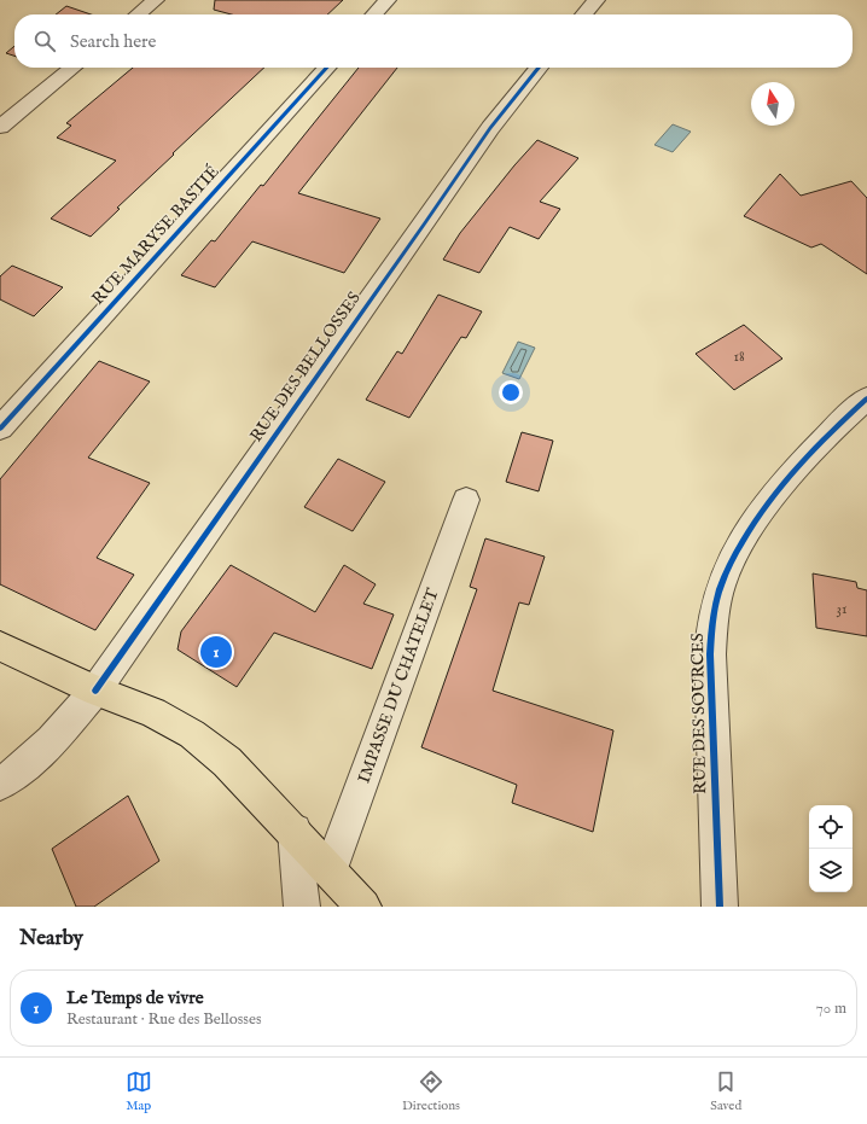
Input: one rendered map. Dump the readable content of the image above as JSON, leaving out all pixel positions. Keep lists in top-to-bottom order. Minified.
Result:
{"streets":{"street":["RUE MARYSE BASTIÉ","RUE DES BELLOSSES","IMPASSE DU CHATELET","RUE DES SOURCES"]},"house_numbers":["18","31"],"north":"top","page":{"search":"Search here","pins":"1","heading":"Nearby","list":[{"mark":"1","name":"Le Temps de vivre","note":"Restaurant · Rue des Bellosses","value":"70 m"}],"nav":["Map","Directions","Saved"]}}
